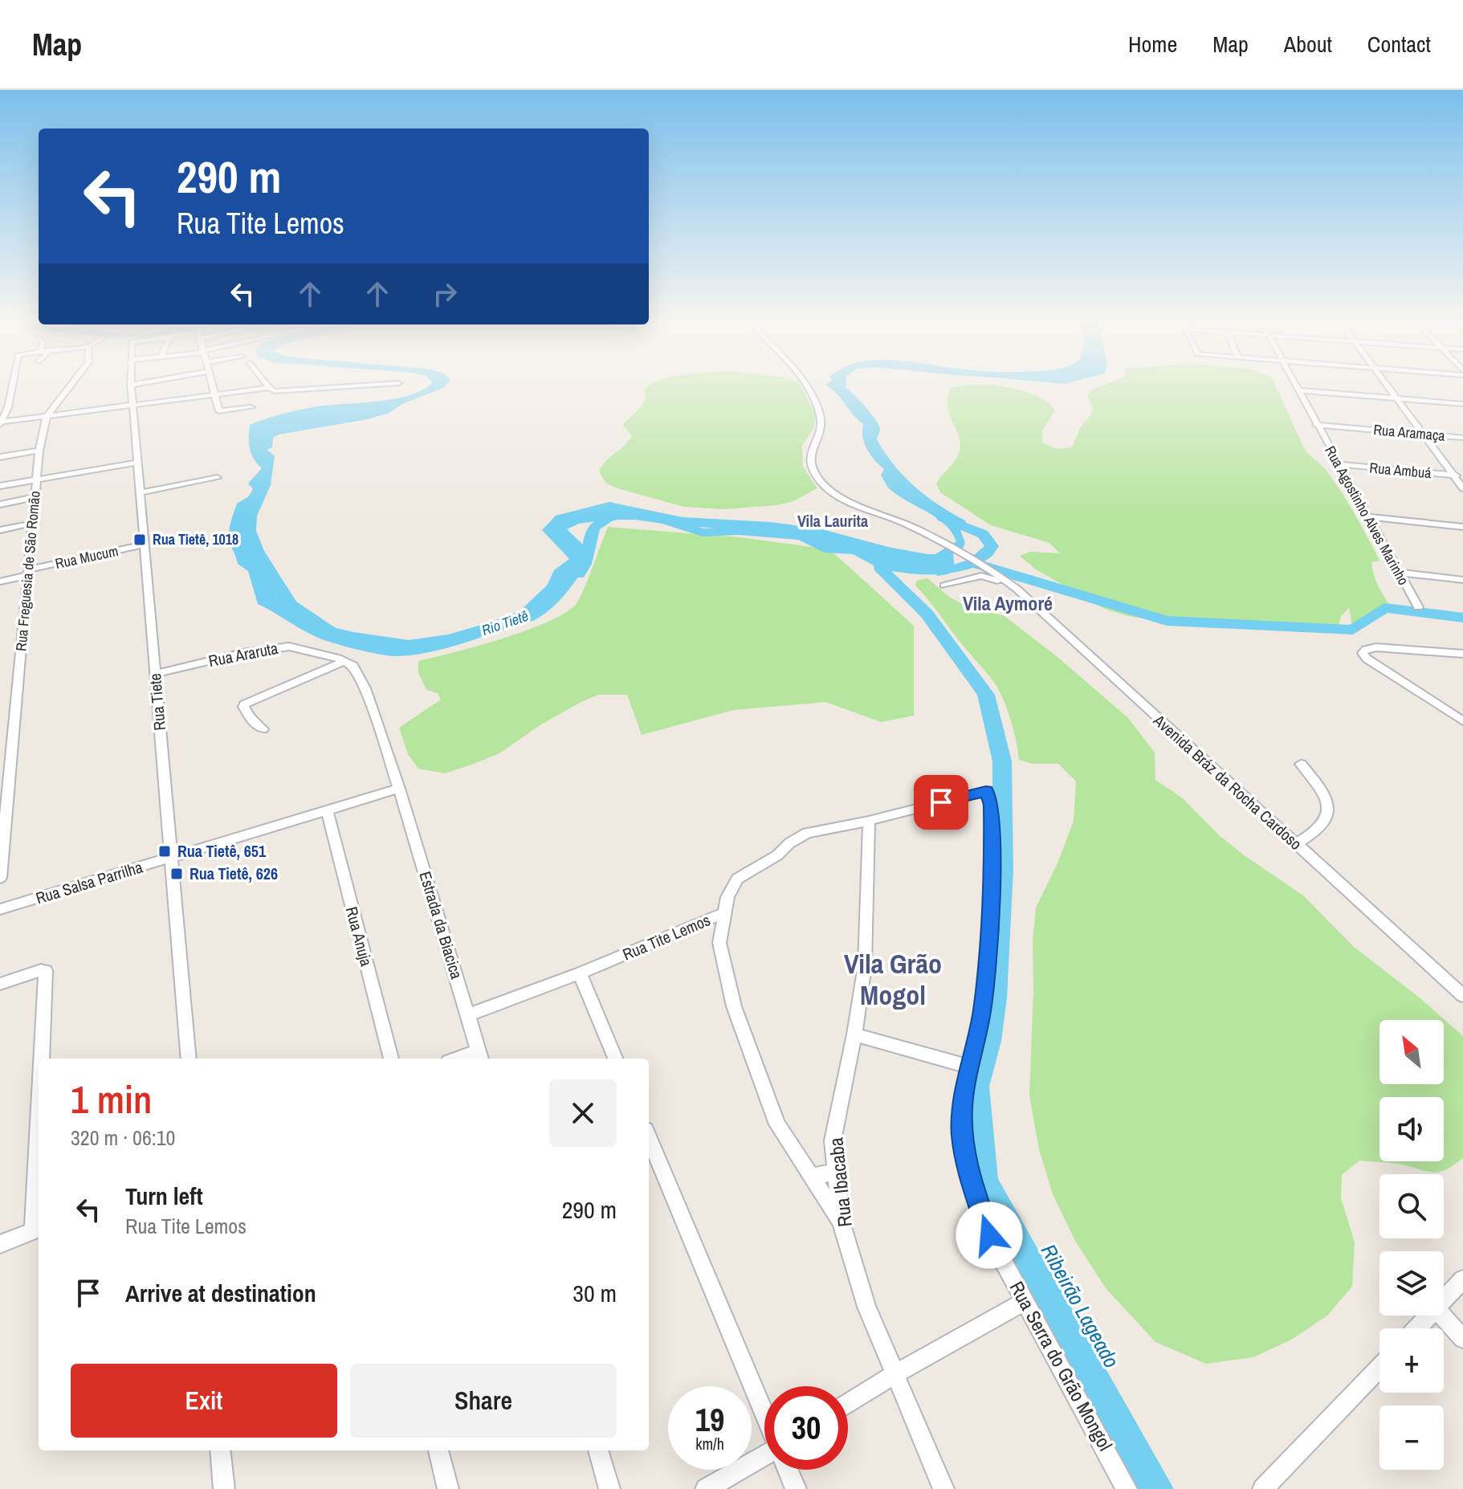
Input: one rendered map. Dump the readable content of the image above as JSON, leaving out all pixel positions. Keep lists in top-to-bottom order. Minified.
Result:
{"streets":{"street":["Rua Aramaça","Rua Ambuá","Rua Agostinho Alves Marinho","Rua Mucum","Rua Freguesia de São Romão","Rua Araruta","Rua Tiete","Avenida Bráz da Rocha Cardoso","Rua Salsa Parrilha","Estrada da Biacica","Rua Anuja","Rua Tite Lemos","Rua Ibacaba","Rua Serra do Grão Mongol"]},"crossings":[["Rua Aramaça","Rua Agostinho Alves Marinho"],["Rua Ambuá","Rua Agostinho Alves Marinho"],["Rua Mucum","Rua Freguesia de São Romão"],["Rua Mucum","Rua Tiete"],["Rua Araruta","Rua Tiete"],["Rua Tiete","Rua Salsa Parrilha"],["Rua Salsa Parrilha","Estrada da Biacica"],["Rua Salsa Parrilha","Rua Anuja"],["Estrada da Biacica","Rua Tite Lemos"],["Rua Tite Lemos","Rua Ibacaba"],["Rua Tite Lemos","Rua Serra do Grão Mongol"]],"districts":["Vila Laurita","Vila Aymoré","Vila Grão Mogol"],"water":["Rio Tietê","Ribeirão Lageado"],"places":{"transit":["Rua Tietê, 1018","Rua Tietê, 651","Rua Tietê, 626"]},"north":"top left","page":{"header":"Map","nav":["Home","Map","About","Contact"],"turn":["290 m","Rua Tite Lemos"],"map_buttons":["+","−"],"heading":["1 min","320 m · 06:10"],"list":[{"name":"Turn left","note":"Rua Tite Lemos","value":"290 m"},{"name":"Arrive at destination","value":"30 m"}],"buttons":["Exit","Share"],"speed":"19 km/h","limit":"30"}}
